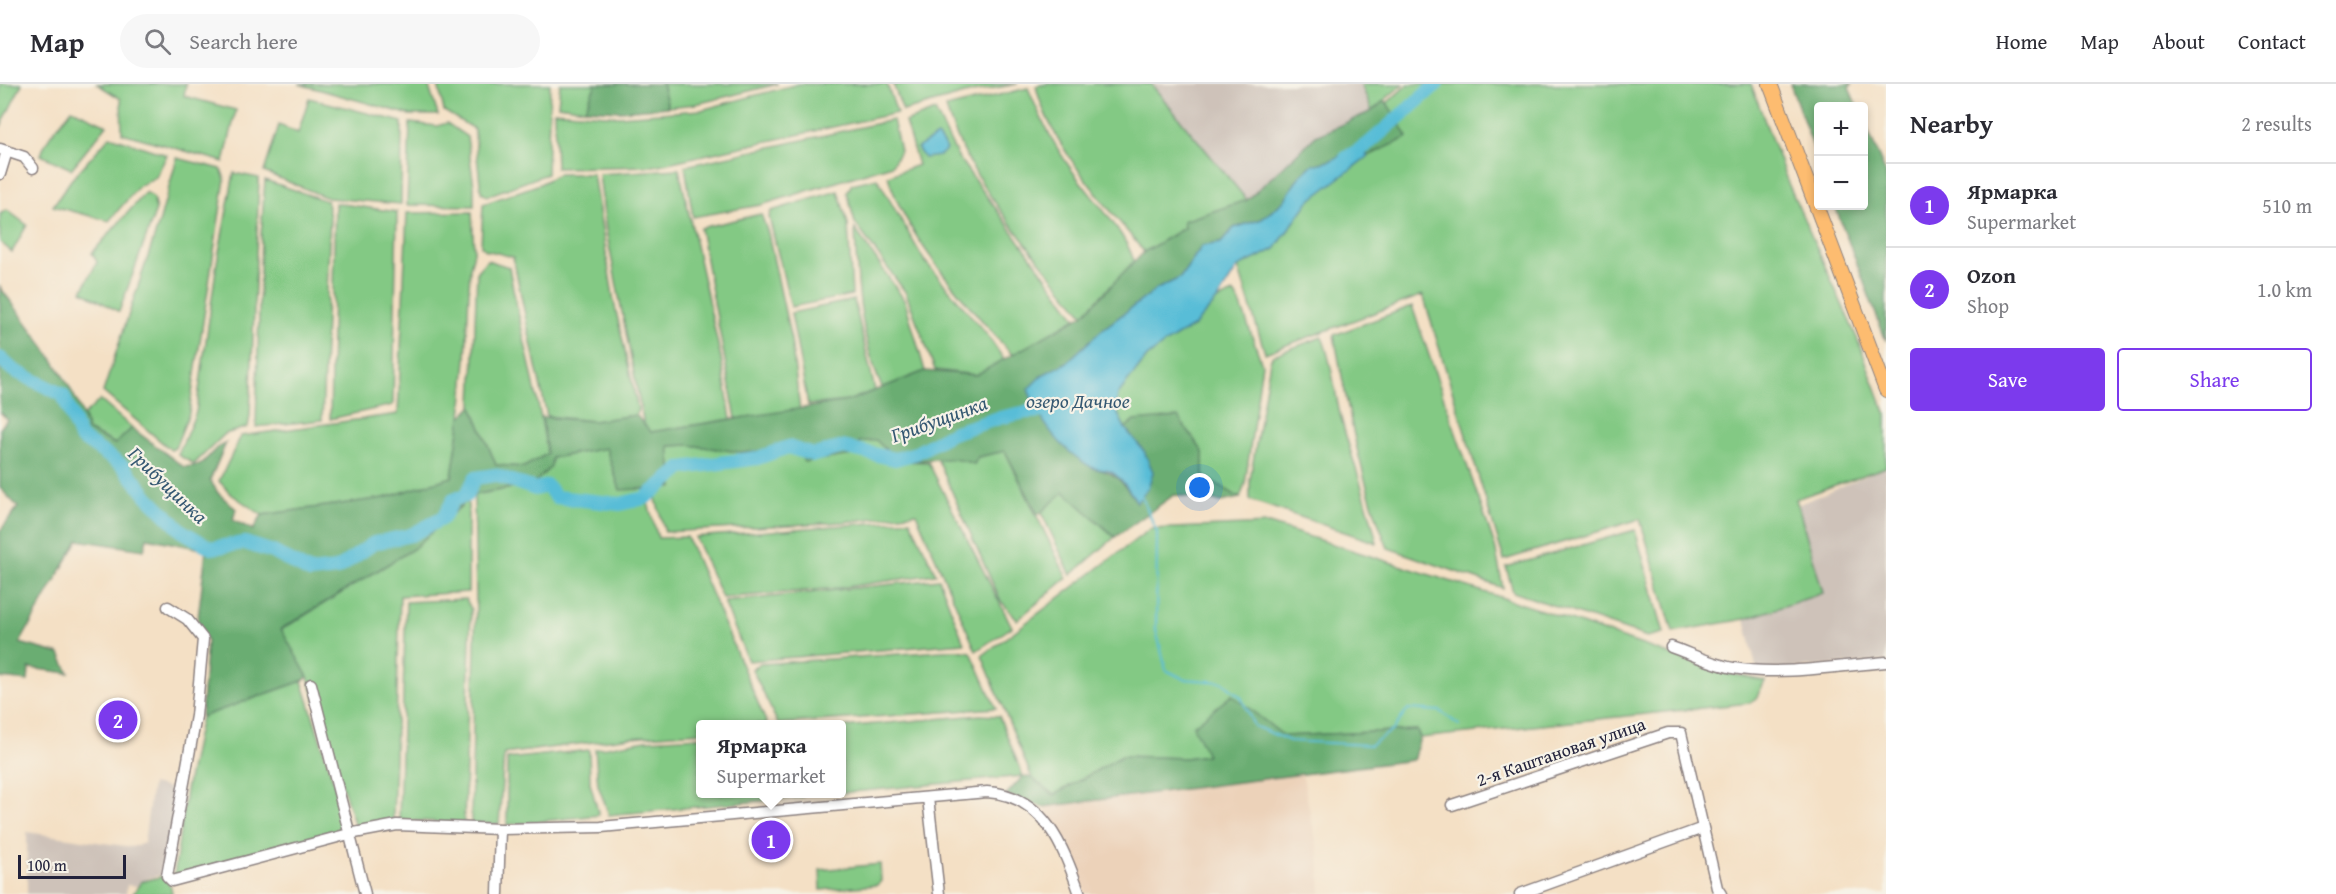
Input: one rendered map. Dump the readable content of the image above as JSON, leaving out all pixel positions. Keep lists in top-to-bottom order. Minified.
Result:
{"streets":{"street":["2-я Каштановая улица"]},"water":["озеро Дачное","Грибущинка"],"scale_bar":"100 m","page":{"header":"Map","search":"Search here","nav":["Home","Map","About","Contact"],"heading":["Nearby","2 results"],"map_buttons":["+","−"],"list":[{"mark":"1","name":"Ярмарка","note":"Supermarket","value":"510 m"},{"mark":"2","name":"Ozon","note":"Shop","value":"1.0 km"}],"buttons":["Save","Share"],"pins":["2","1"],"popup":["Ярмарка","Supermarket"],"scale":"100 m"}}
